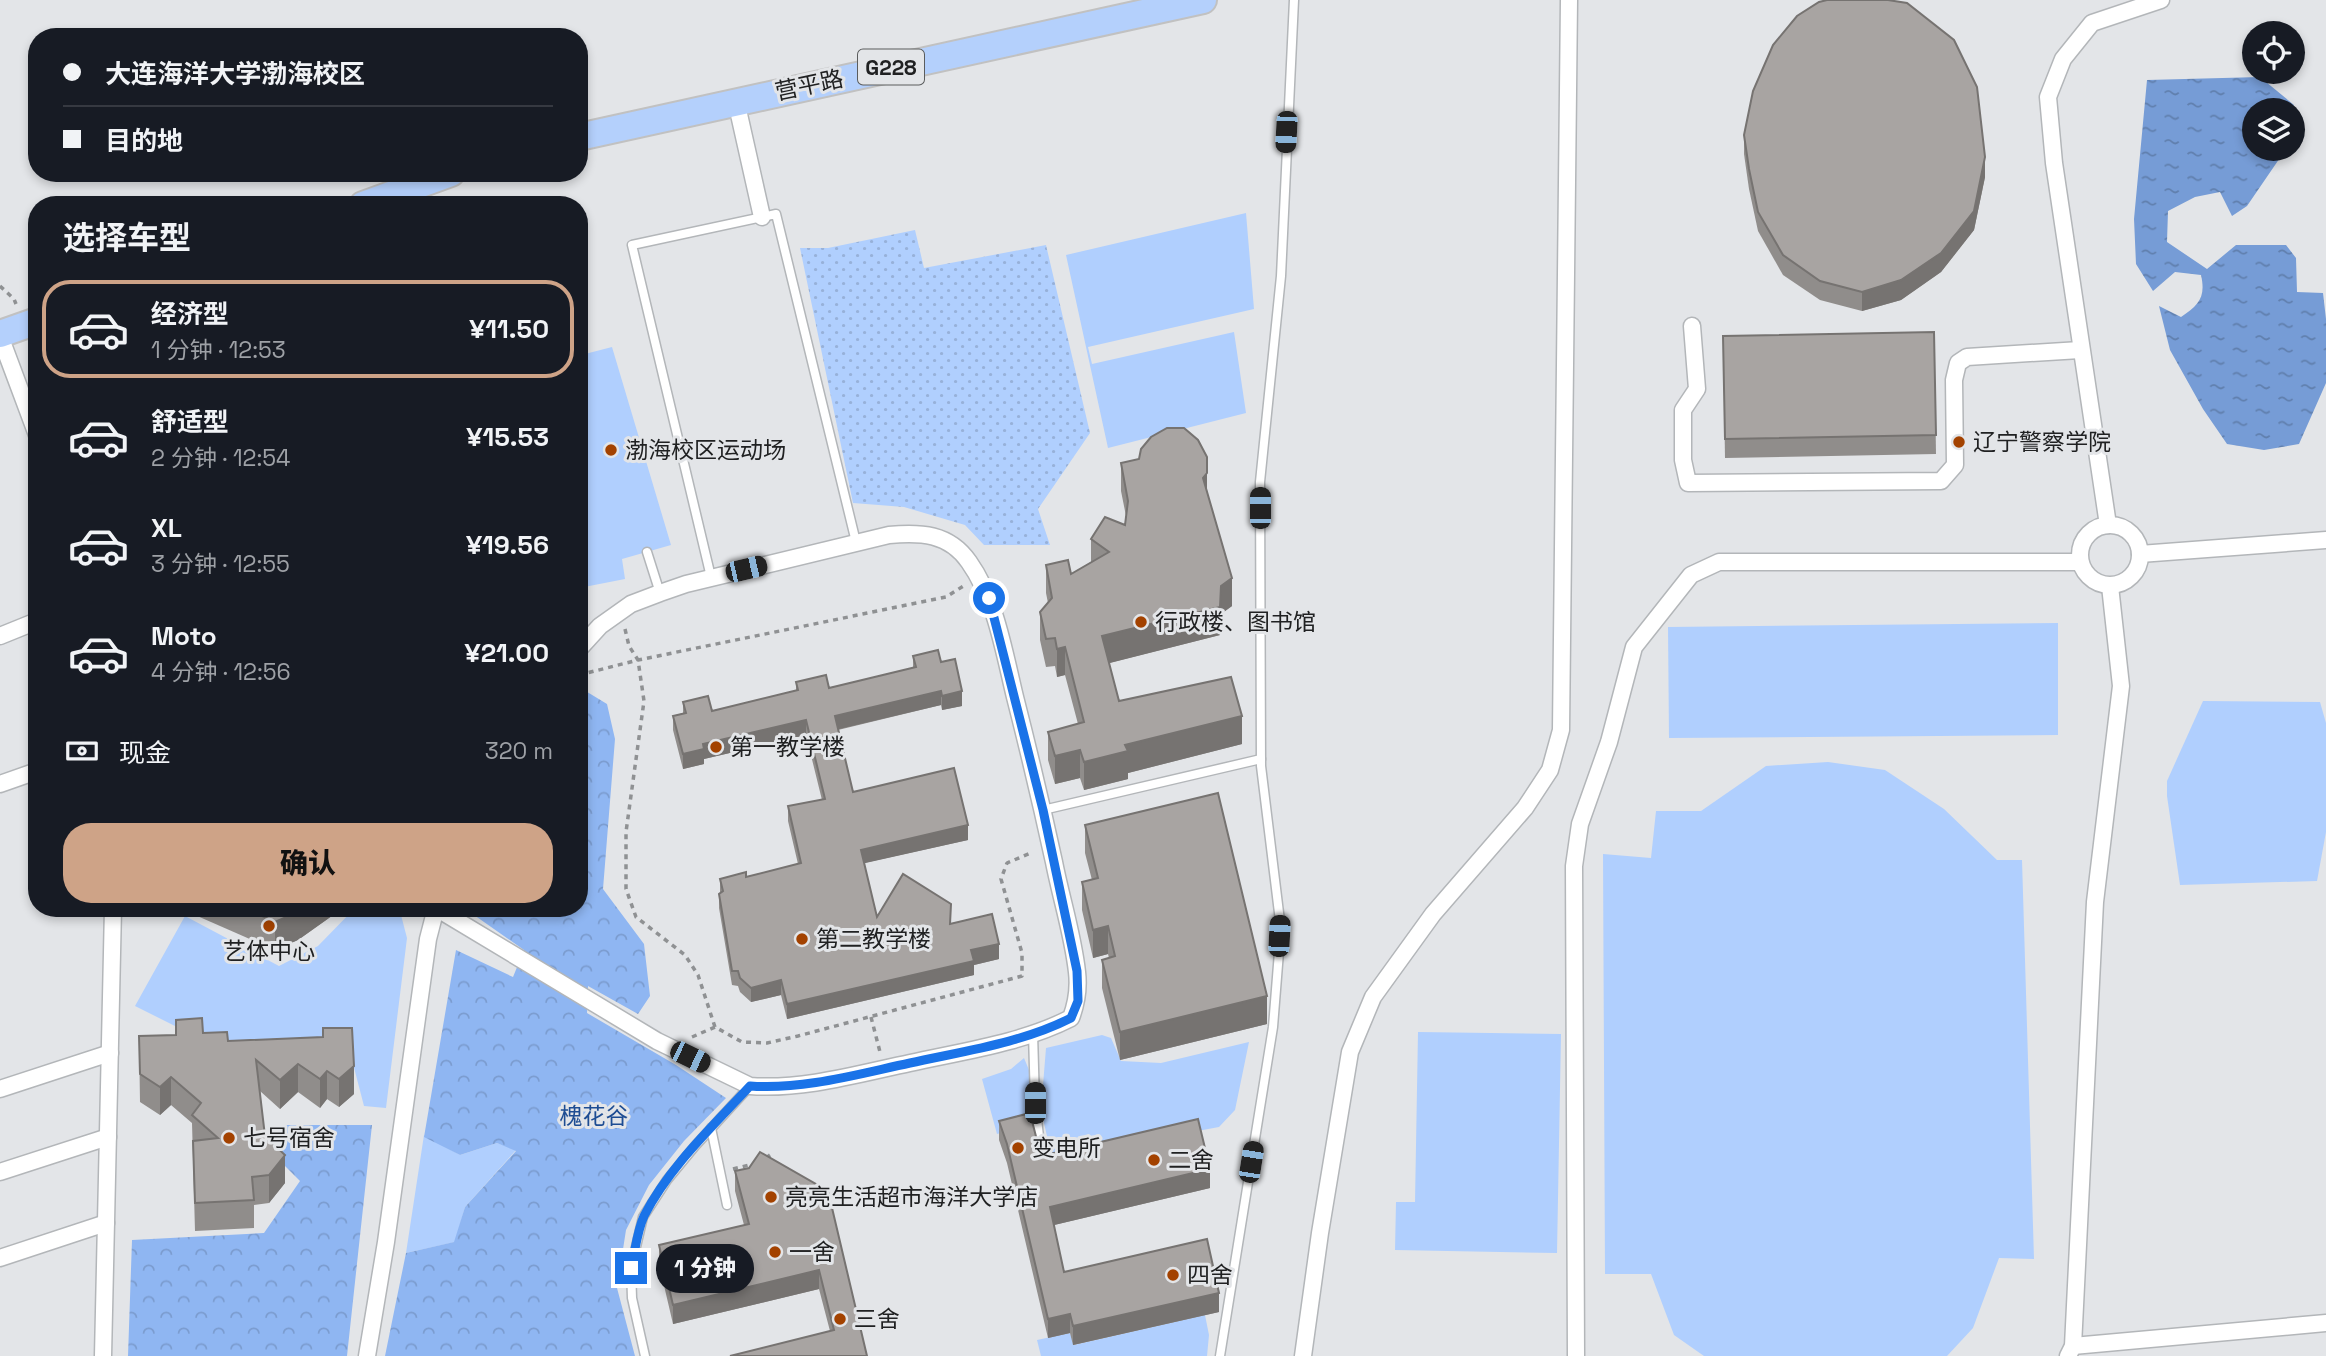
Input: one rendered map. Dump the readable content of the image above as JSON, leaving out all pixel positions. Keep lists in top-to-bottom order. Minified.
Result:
{"streets":{"highway":["G228","营平路"]},"parks":["槐花谷"],"places":["辽宁警察学院","渤海校区运动场","行政楼、图书馆","第一教学楼","艺体中心","第二教学楼","七号宿舍","变电所","二舍","亮亮生活超市海洋大学店","一舍","四舍","三舍"],"page":{"banner":["大连海洋大学渤海校区","目的地"],"heading":"选择车型","list":[{"name":"经济型","note":"1 分钟 · 12:53","value":"¥11.50"},{"name":"舒适型","note":"2 分钟 · 12:54","value":"¥15.53"},{"name":"XL","note":"3 分钟 · 12:55","value":"¥19.56"},{"name":"Moto","note":"4 分钟 · 12:56","value":"¥21.00"}],"pay":["现金","320 m"],"buttons":"确认","bubble":"1 分钟"}}
